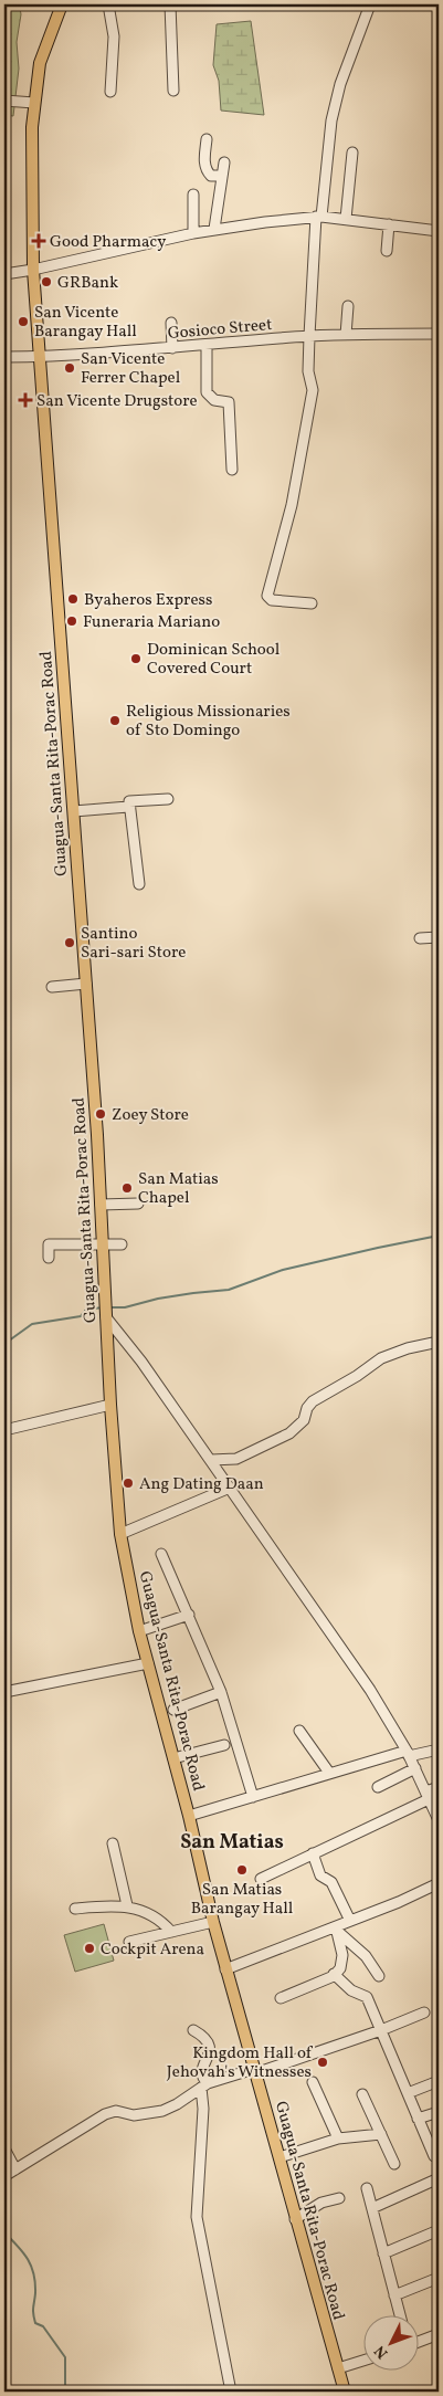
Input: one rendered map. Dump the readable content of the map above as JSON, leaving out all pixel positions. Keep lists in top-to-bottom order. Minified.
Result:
{"streets":{"main road":["Guagua-Santa Rita-Porac Road"],"street":["Gosioco Street"]},"crossings":[["Gosioco Street","Guagua-Santa Rita-Porac Road"]],"districts":["San Matias"],"places":{"health":["Good Pharmacy","San Vicente Drugstore"],"other":["GRBank","San Vicente Barangay Hall","San Vicente Ferrer Chapel","Byaheros Express","Funeraria Mariano","Dominican School Covered Court","Religious Missionaries of Sto Domingo","Santino Sari-sari Store","Zoey Store","San Matias Chapel","Ang Dating Daan","San Matias Barangay Hall","Cockpit Arena","Kingdom Hall of Jehovah's Witnesses"]},"north":"bottom left"}
